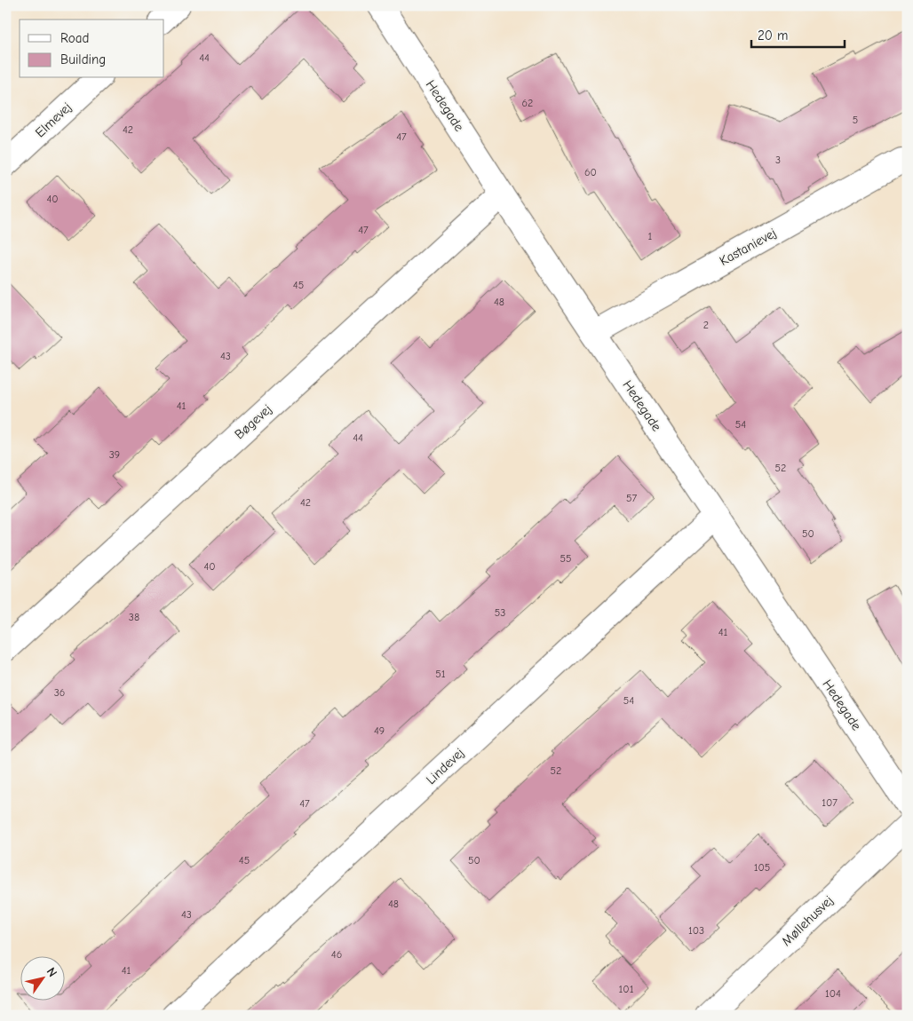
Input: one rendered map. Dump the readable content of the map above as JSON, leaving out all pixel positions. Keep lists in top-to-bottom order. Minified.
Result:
{"streets":{"street":["Hedegade","Elmevej","Kastanievej","Bøgevej","Lindevej","Møllehusvej"]},"crossings":[["Hedegade","Kastanievej"],["Hedegade","Bøgevej"],["Hedegade","Lindevej"]],"house_numbers":["44","62","5","42","47","3","60","40","47","1","45","48","2","43","41","54","44","39","52","57","42","50","55","40","53","38","41","51","36","54","49","52","107","47","45","50","105","48","43","103","46","41","101","104"],"legend":["Road","Building"],"scale_bar":"20 m","north":"top right"}
